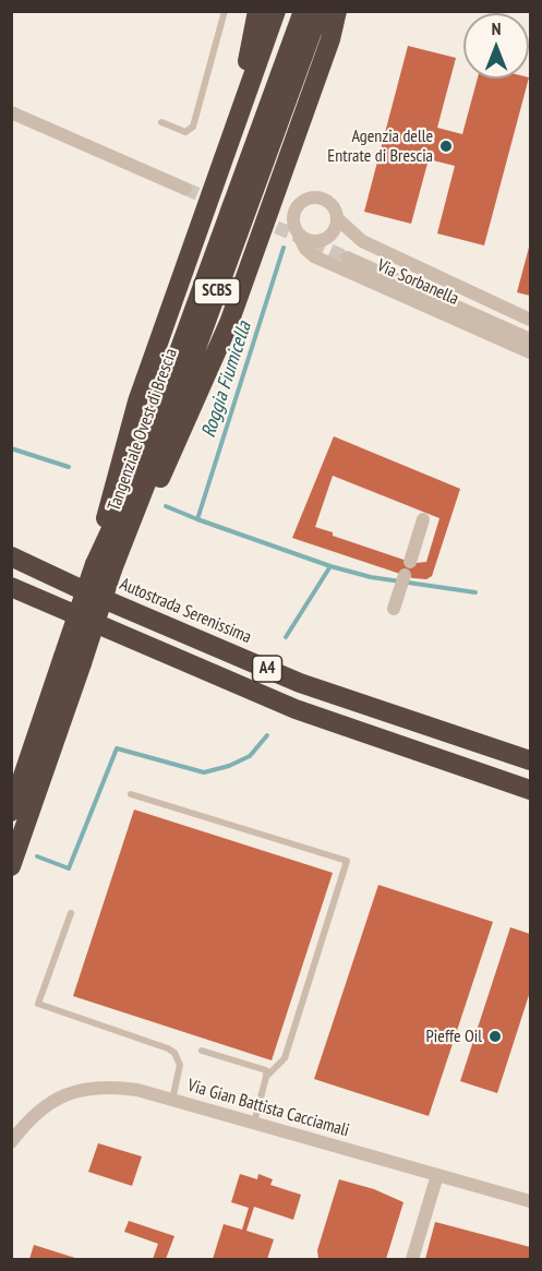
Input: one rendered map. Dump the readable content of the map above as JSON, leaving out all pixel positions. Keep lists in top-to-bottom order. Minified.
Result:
{"streets":{"highway":["SCBS","Tangenziale Ovest di Brescia","Autostrada Serenissima","A4"],"street":["Via Sorbanella","Via Gian Battista Cacciamali"]},"water":["Roggia Fiumicella"],"places":["Agenzia delle Entrate di Brescia","Pieffe Oil"],"north":"top"}
